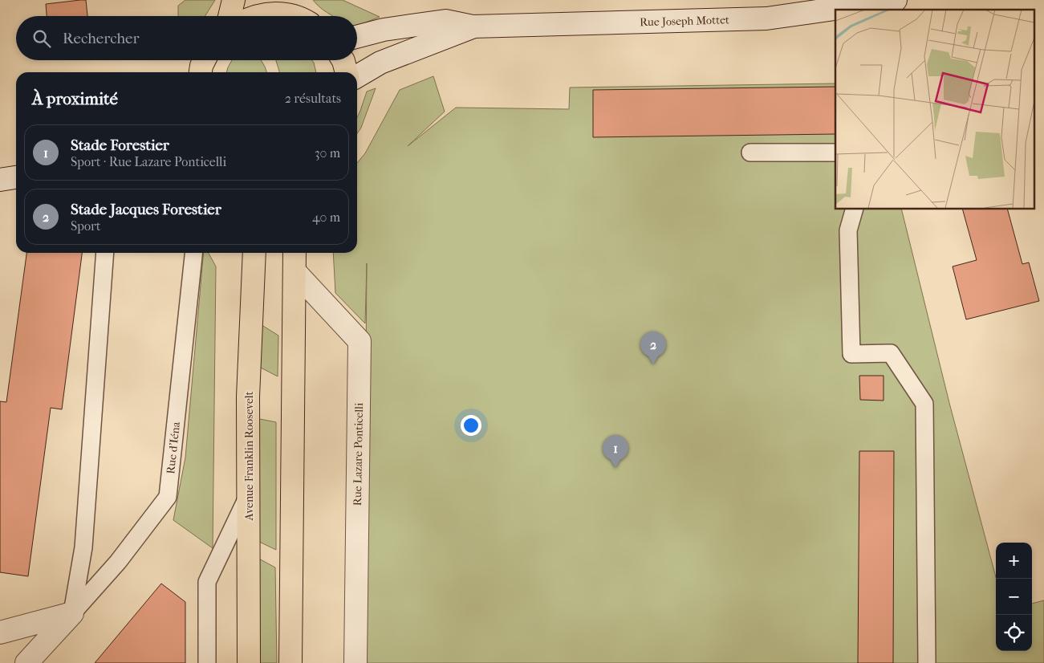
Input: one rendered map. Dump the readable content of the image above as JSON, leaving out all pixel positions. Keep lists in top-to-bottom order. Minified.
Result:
{"streets":{"main road":["Avenue Franklin Roosevelt"],"street":["Rue Joseph Mottet","Rue Lazare Ponticelli"],"lane":["Rue d'Iéna"]},"page":{"search":"Rechercher","heading":["À proximité","2 résultats"],"list":[{"mark":"1","name":"Stade Forestier","note":"Sport · Rue Lazare Ponticelli","value":"30 m"},{"mark":"2","name":"Stade Jacques Forestier","note":"Sport","value":"40 m"}],"pins":["2","1"],"map_buttons":["+","−"]}}
